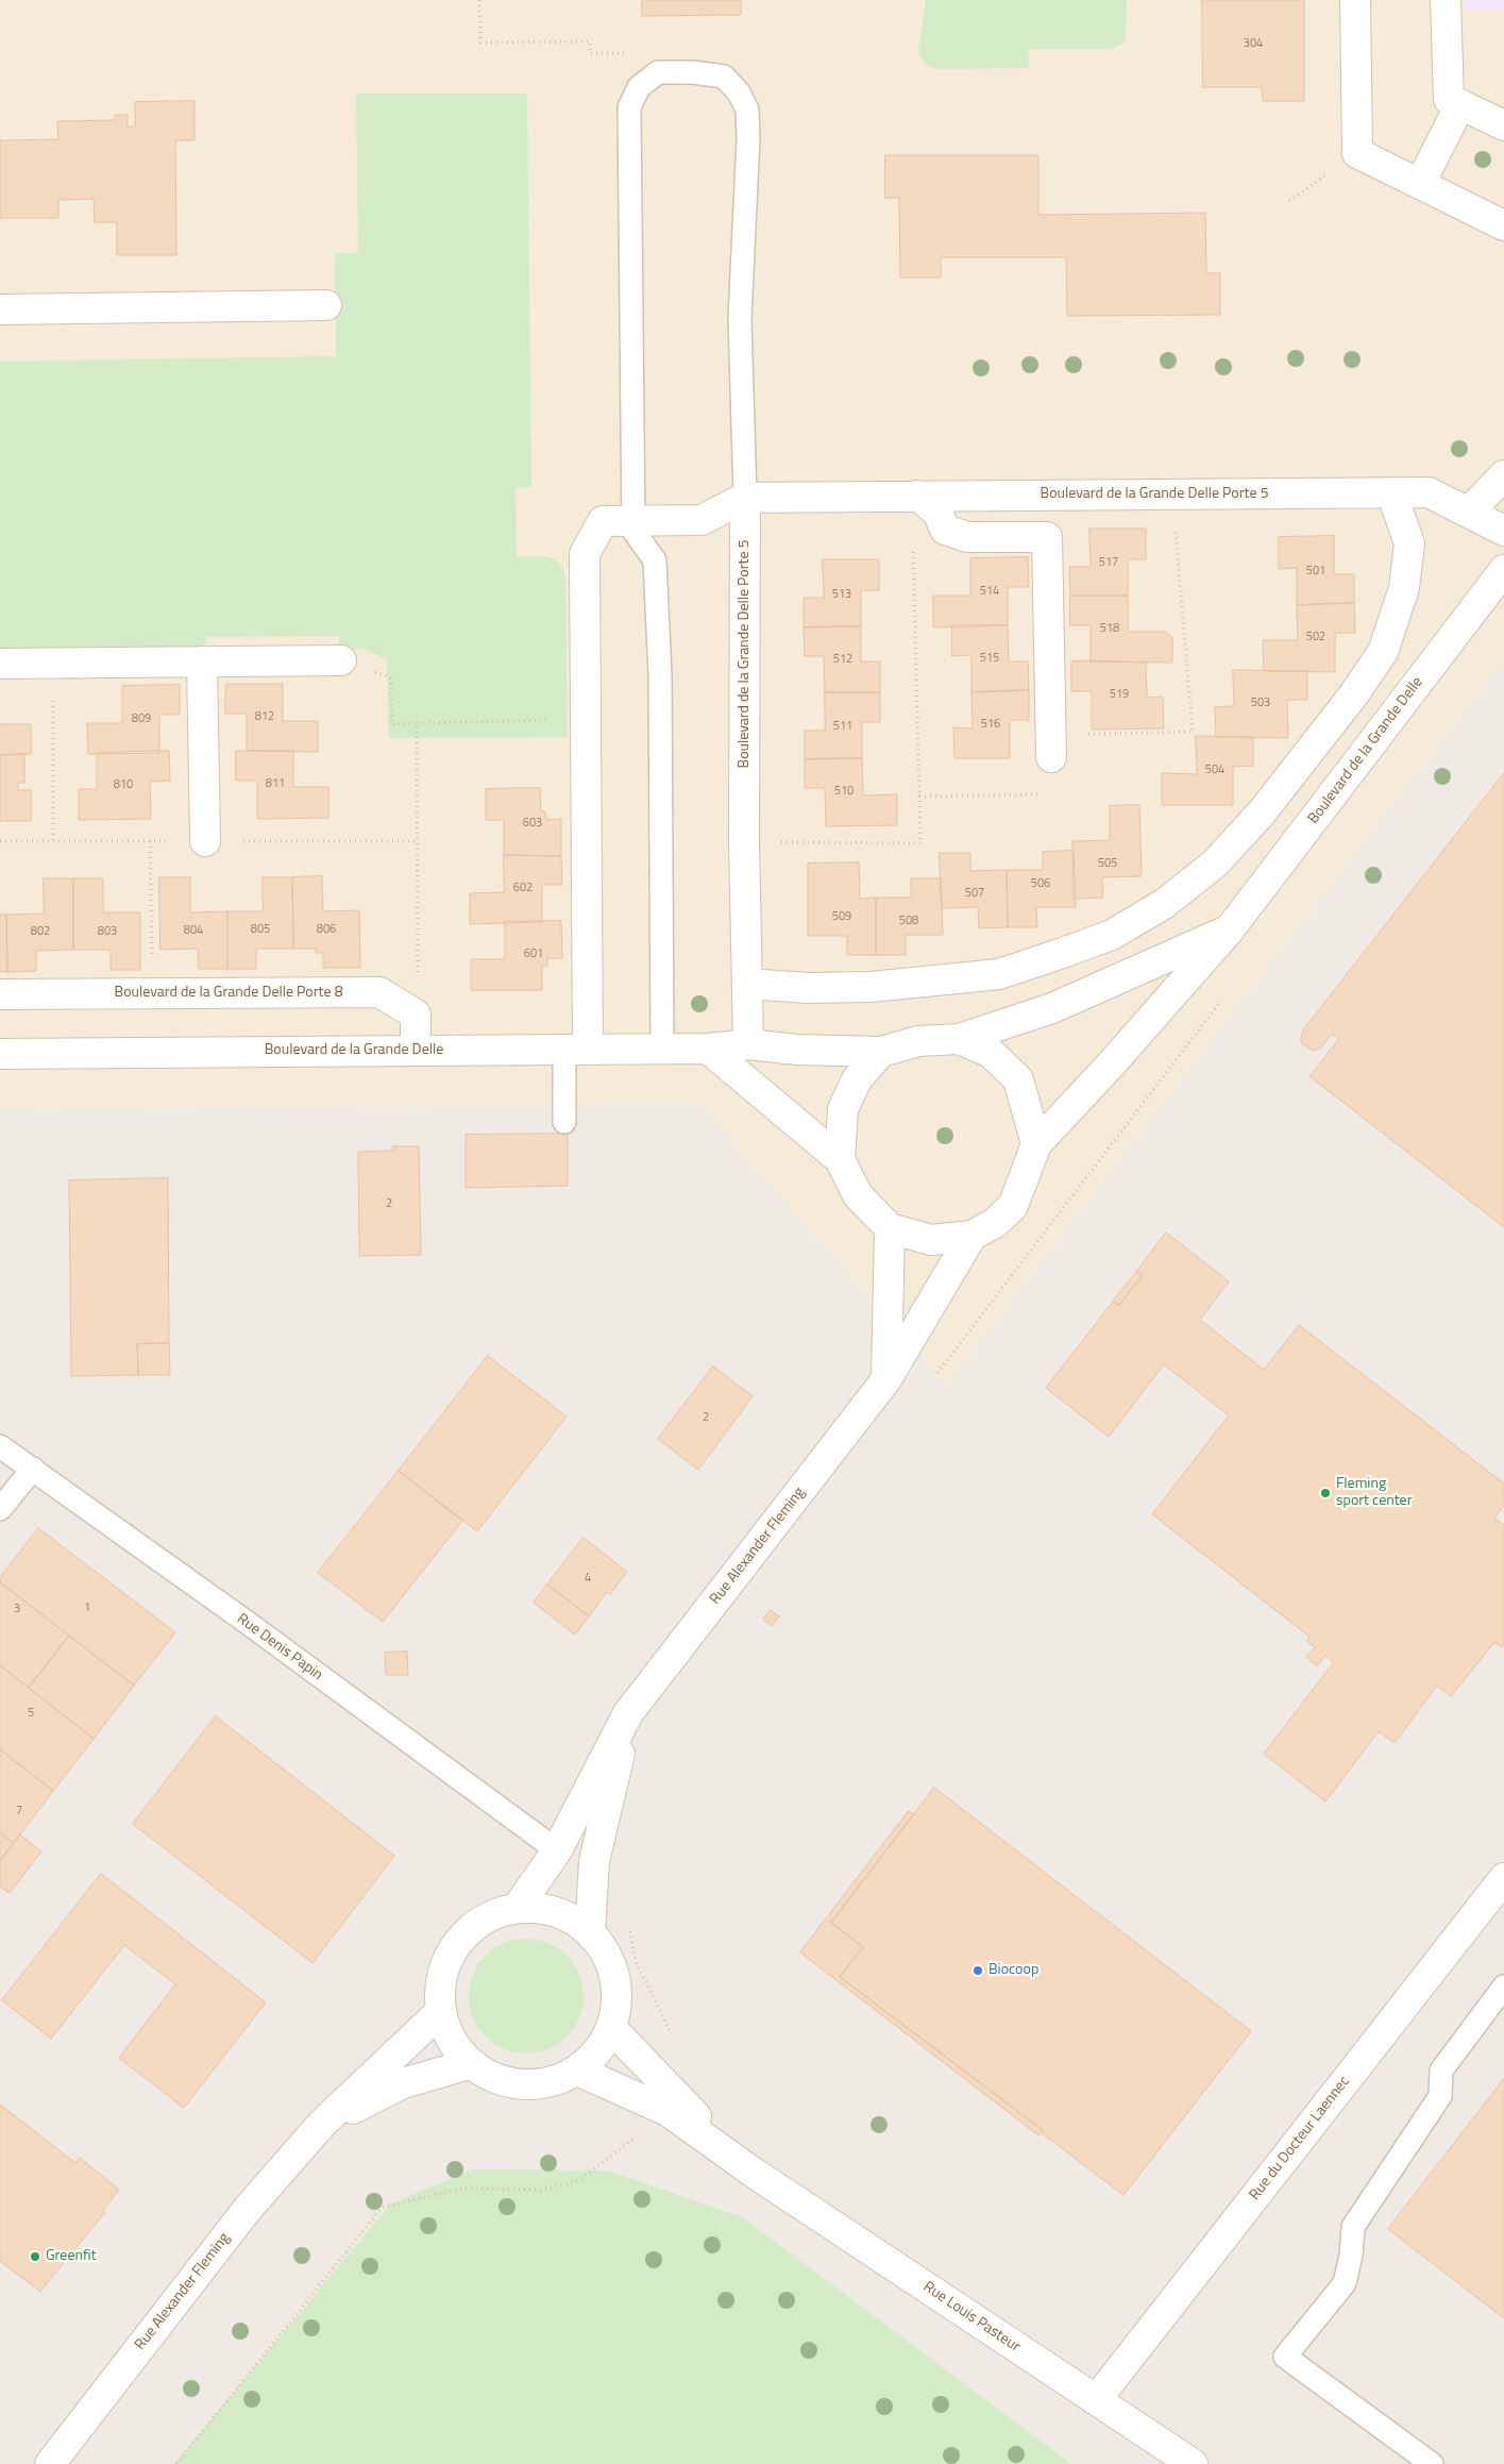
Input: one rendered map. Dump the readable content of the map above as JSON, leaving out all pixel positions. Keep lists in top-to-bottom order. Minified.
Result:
{"streets":{"street":["Boulevard de la Grande Delle Porte 5","Boulevard de la Grande Delle","Boulevard de la Grande Delle Porte 8","Rue Alexander Fleming","Rue du Docteur Laennec","Rue Louis Pasteur"],"lane":["Rue Denis Papin"]},"crossings":[["Boulevard de la Grande Delle Porte 5","Boulevard de la Grande Delle"],["Rue Alexander Fleming","Rue Denis Papin"],["Rue du Docteur Laennec","Rue Louis Pasteur"]],"places":["Fleming sport center","Biocoop","Greenfit"],"house_numbers":["304","517","501","514","513","518","502","515","512","519","503","812","809","516","511","504","811","810","510","603","505","506","602","507","509","508","805","806","804","802","803","601","2","2","4","1","3","5","7"]}
